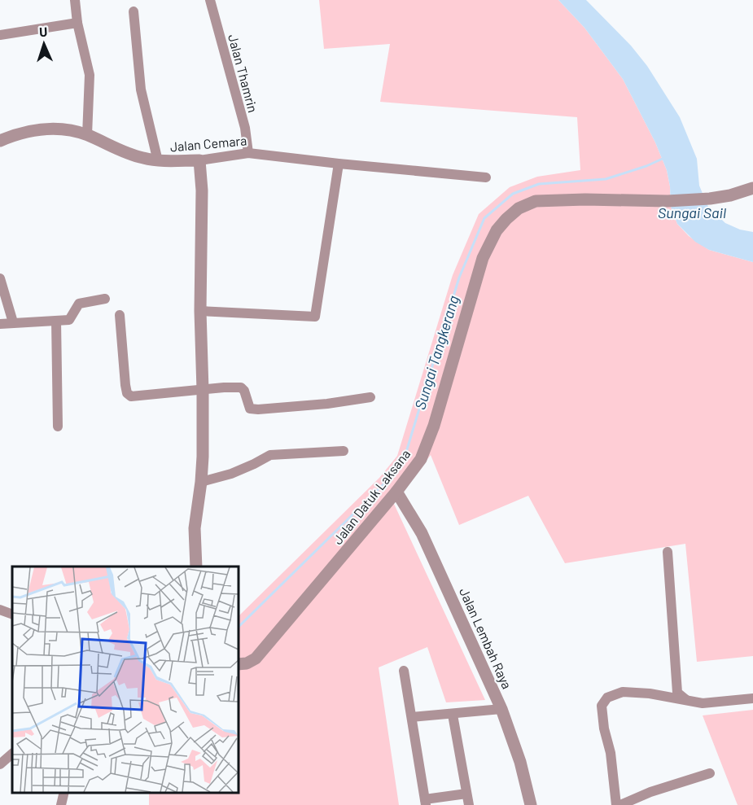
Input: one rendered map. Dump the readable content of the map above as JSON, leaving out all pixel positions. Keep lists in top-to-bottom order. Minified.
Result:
{"streets":{"street":["Jalan Thamrin","Jalan Cemara","Jalan Datuk Laksana","Jalan Lembah Raya"]},"crossings":[["Jalan Thamrin","Jalan Cemara"],["Jalan Datuk Laksana","Jalan Lembah Raya"]],"water":["Sungai Sail","Sungai Tangkerang"],"north":"top"}
